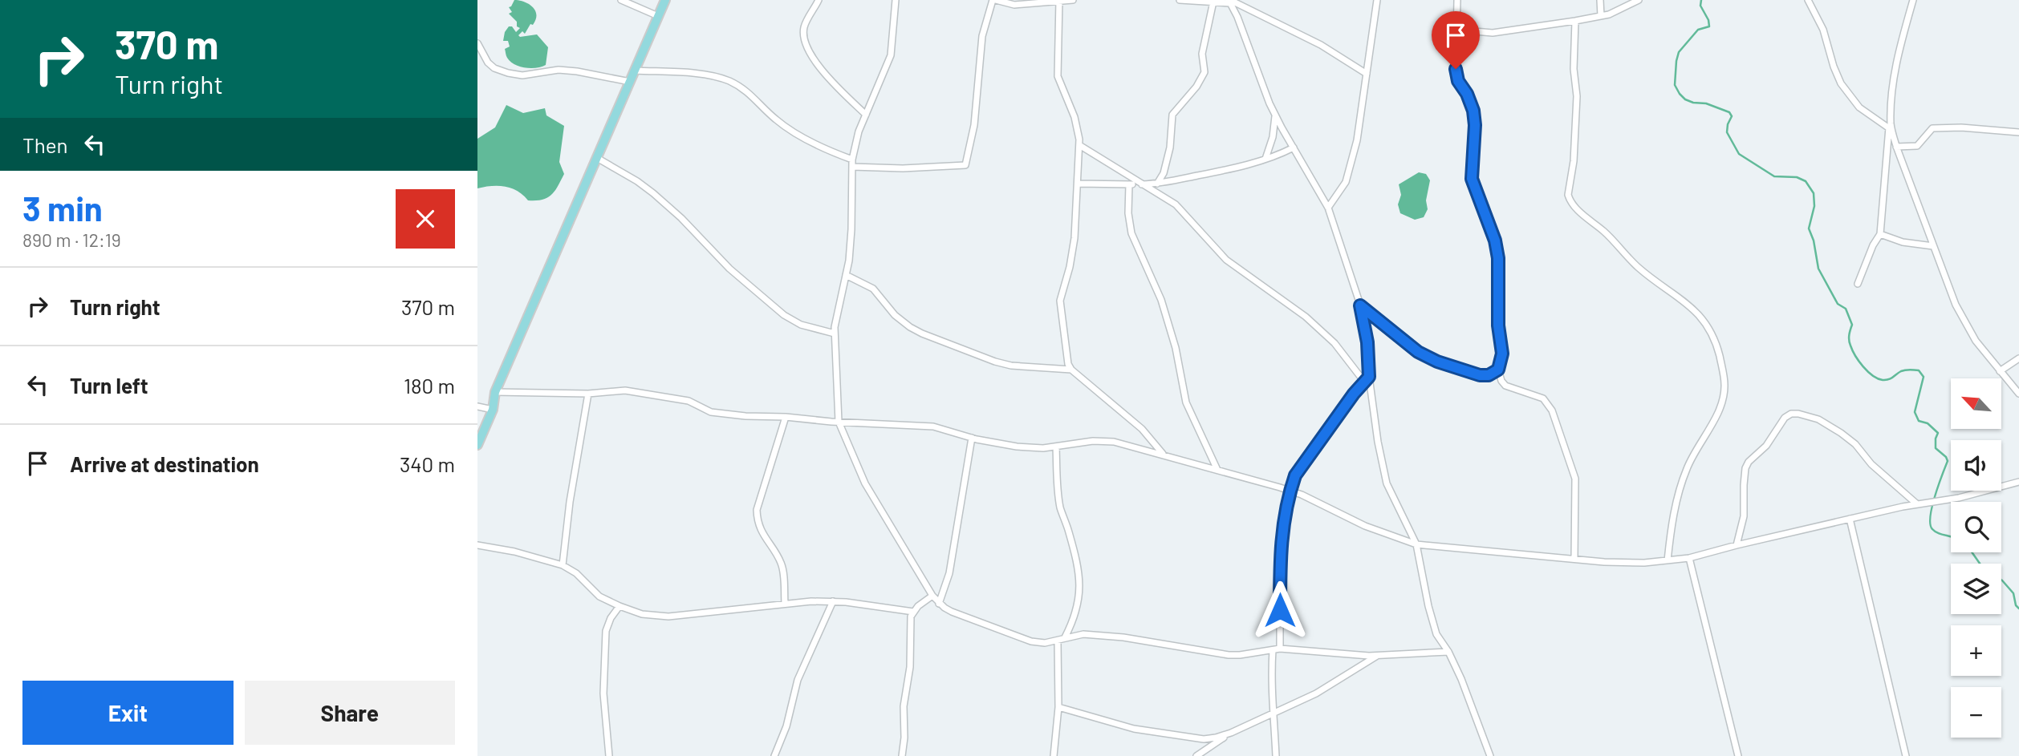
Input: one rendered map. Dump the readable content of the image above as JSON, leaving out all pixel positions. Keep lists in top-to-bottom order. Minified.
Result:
{"north":"top left","page":{"turn":["370 m","Turn right"],"then":"Then","heading":["3 min","890 m · 12:19"],"list":[{"name":"Turn right","value":"370 m"},{"name":"Turn left","value":"180 m"},{"name":"Arrive at destination","value":"340 m"}],"map_buttons":["+","−"],"buttons":["Exit","Share"]}}
